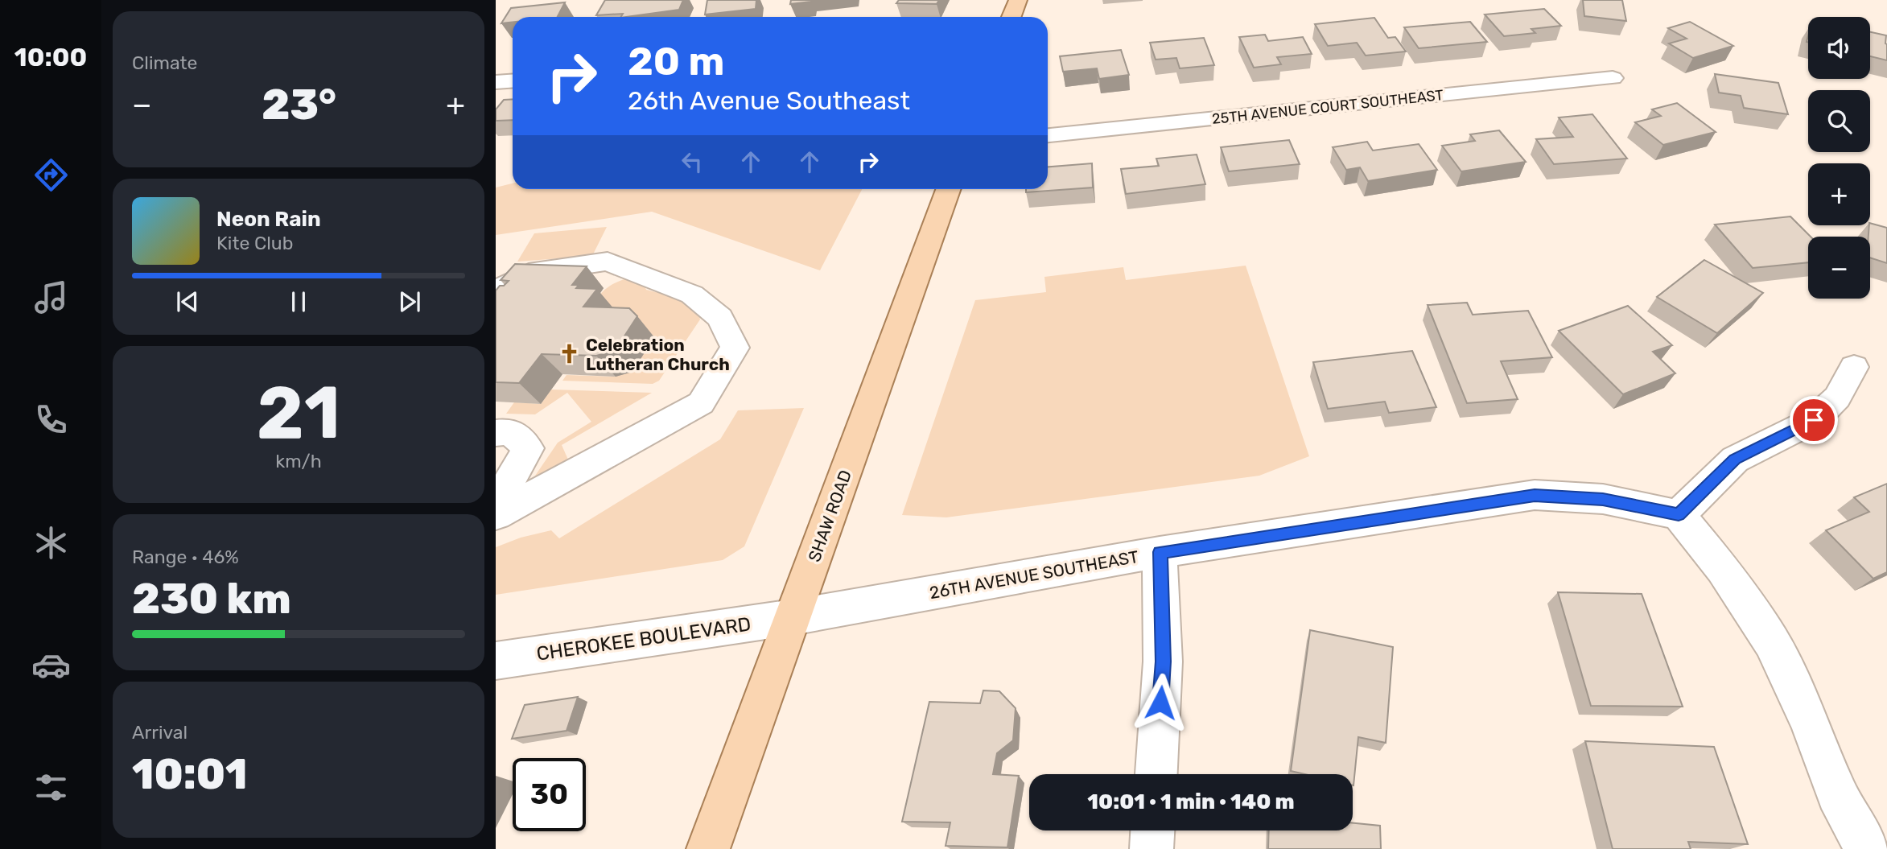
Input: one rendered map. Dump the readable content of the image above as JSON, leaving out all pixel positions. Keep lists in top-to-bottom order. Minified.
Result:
{"streets":{"main road":["SHAW ROAD"],"street":["25TH AVENUE COURT SOUTHEAST","26TH AVENUE SOUTHEAST","CHEROKEE BOULEVARD"]},"crossings":[["SHAW ROAD","26TH AVENUE SOUTHEAST"],["SHAW ROAD","CHEROKEE BOULEVARD"],["26TH AVENUE SOUTHEAST","CHEROKEE BOULEVARD"]],"places":{"church":["Celebration Lutheran Church"]},"page":{"tabs":"10:00","tile":["Climate",["21","km/h"],["Range · 46%","230 km"],["Arrival","10:01"]],"map_buttons":["+","−"],"turn":["20 m","26th Avenue Southeast"],"heat":["−","23°","+"],"song":["Neon Rain","Kite Club"],"limit":"30","trip":"10:01 · 1 min · 140 m"}}
